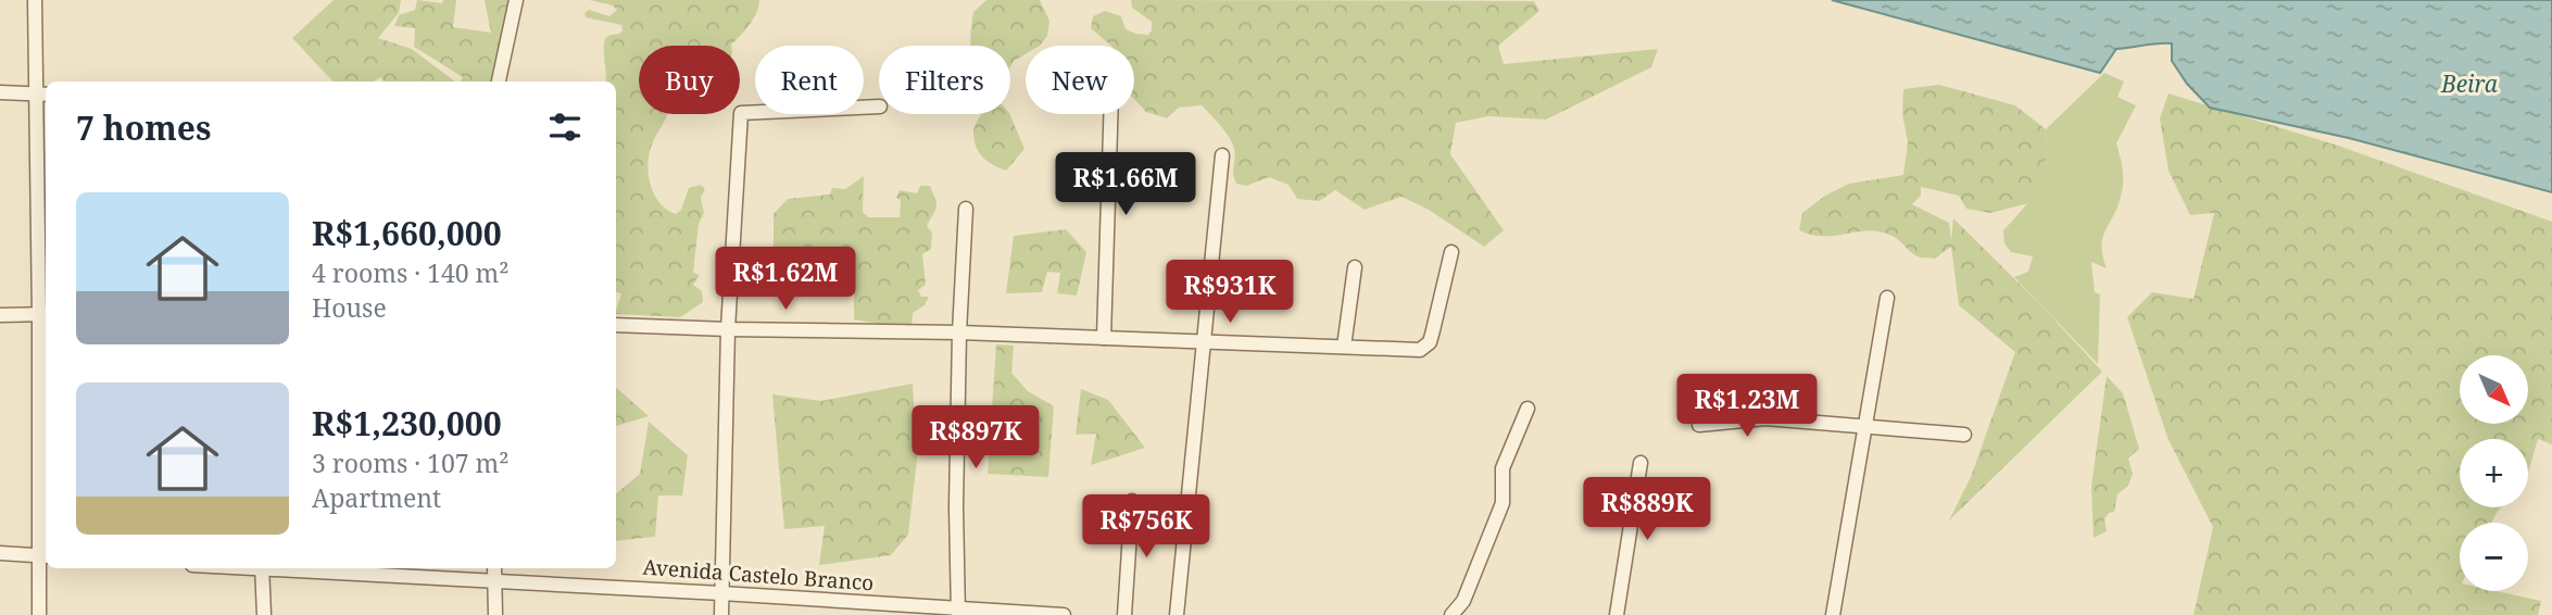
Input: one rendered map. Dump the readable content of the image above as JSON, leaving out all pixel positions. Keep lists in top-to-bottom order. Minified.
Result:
{"streets":{"street":["Avenida Castelo Branco"]},"water":["Beira"],"north":"bottom right","page":{"chip":["Buy","Rent","Filters","New"],"heading":"7 homes","price":["R$1.66M","R$1.62M","R$931K","R$1.23M","R$897K","R$889K","R$756K"],"list":[{"name":"R$1,660,000","note":"4 rooms · 140 m² · House"},{"name":"R$1,230,000","note":"3 rooms · 107 m² · Apartment"}],"map_buttons":["+","−"]}}
